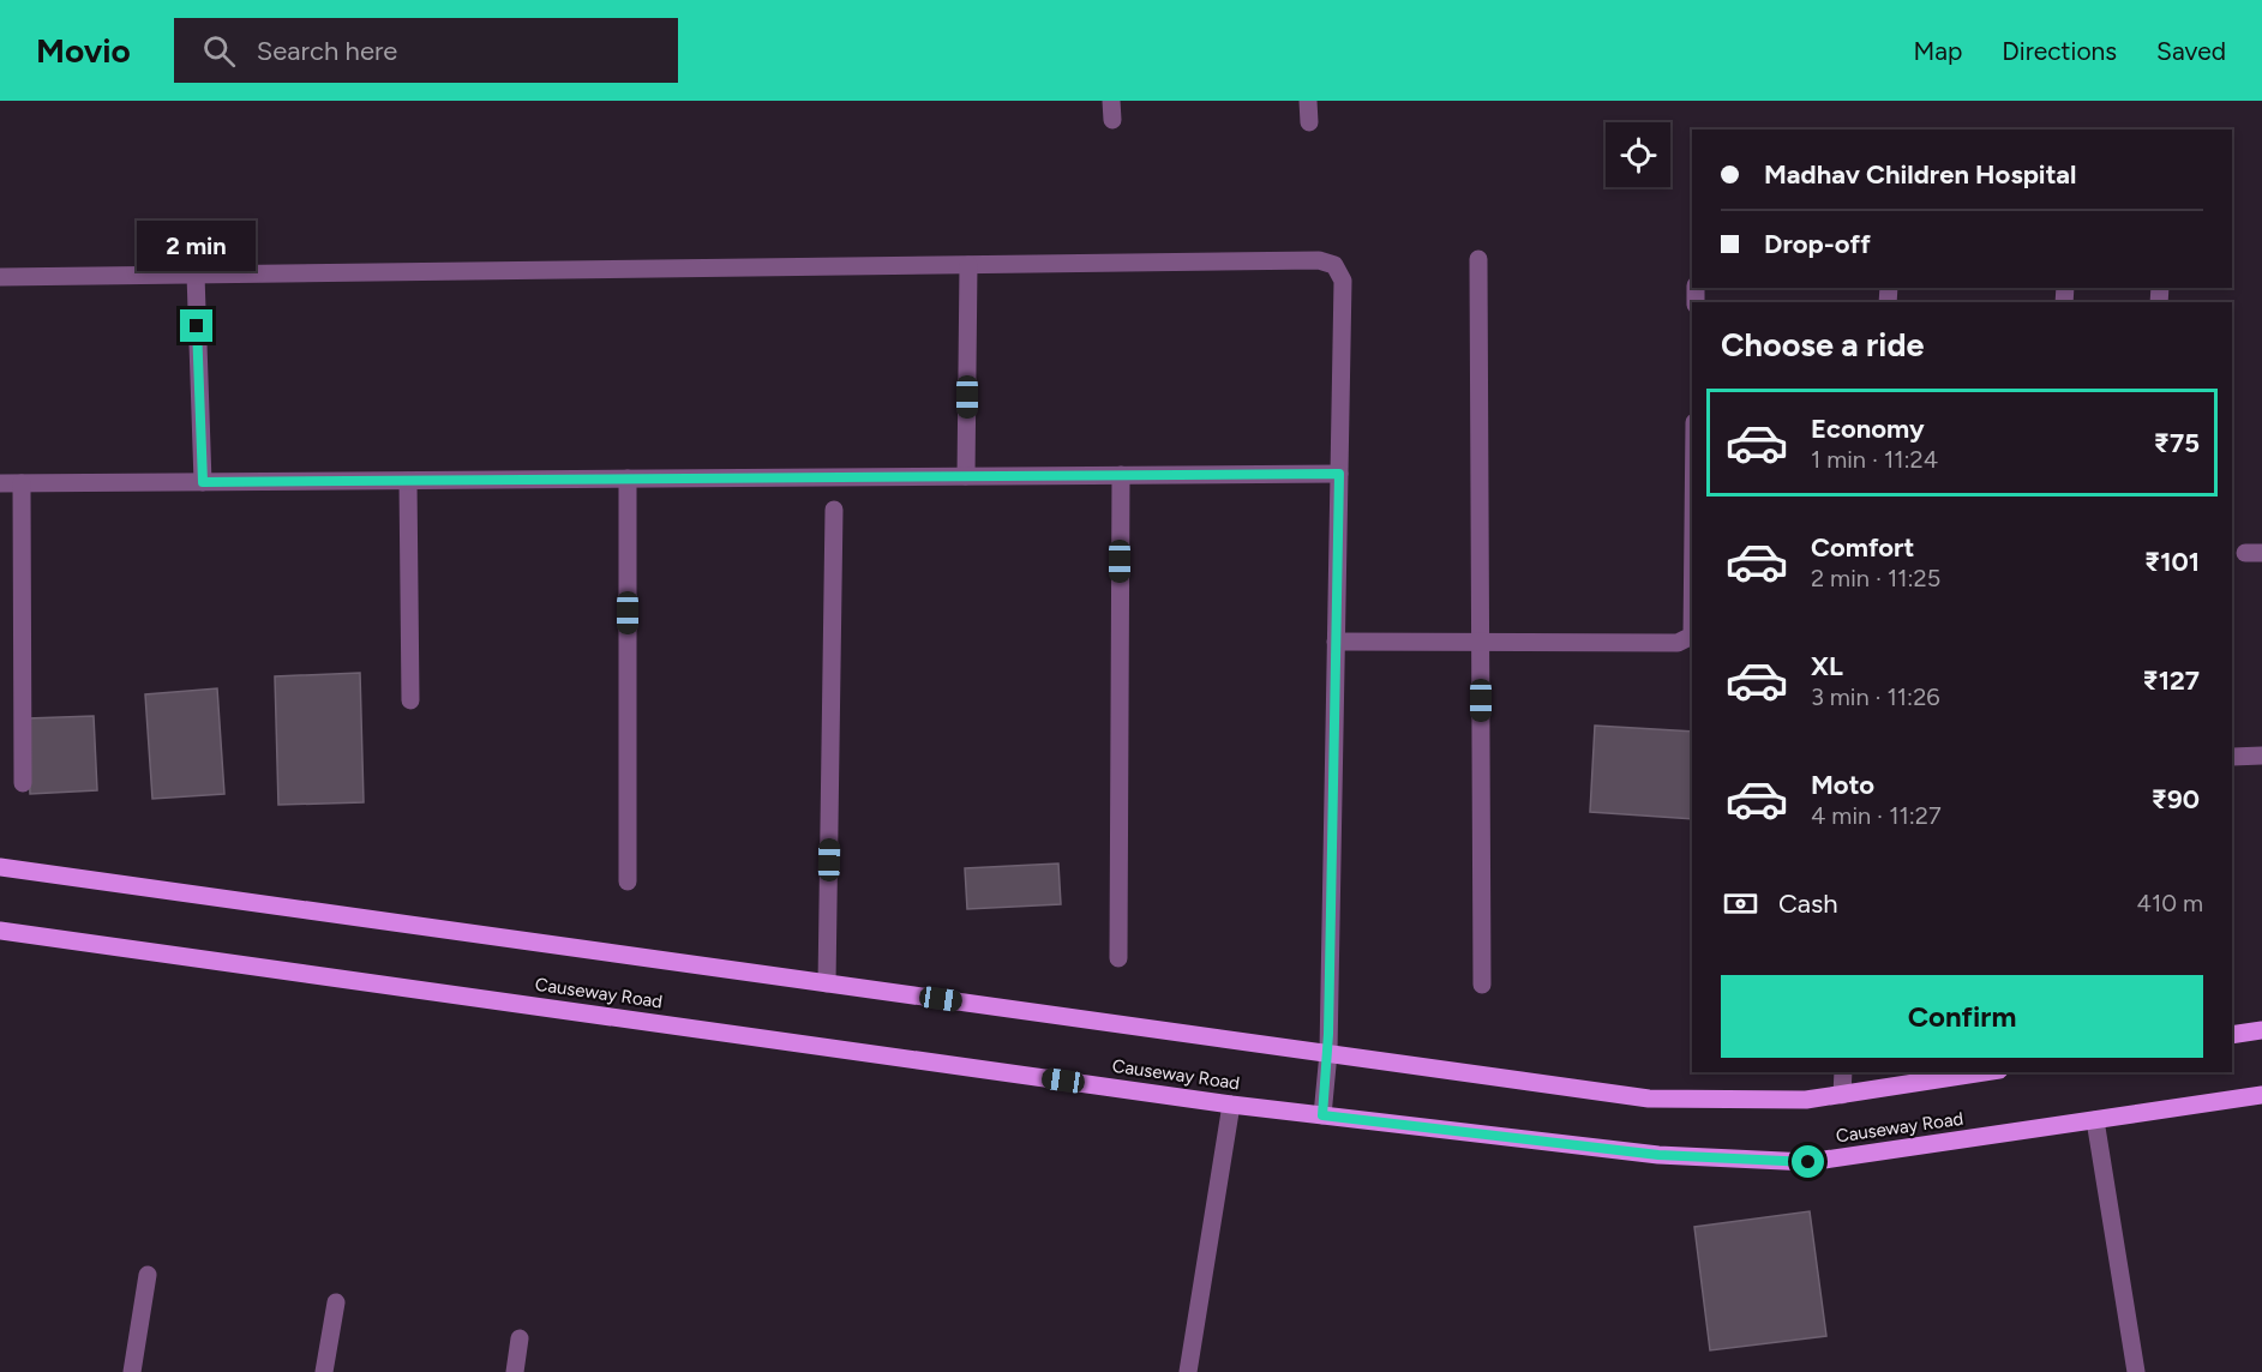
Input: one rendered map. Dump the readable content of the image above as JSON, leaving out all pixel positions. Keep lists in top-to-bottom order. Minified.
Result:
{"streets":{"main road":["Causeway Road"]},"page":{"header":"Movio","search":"Search here","nav":["Map","Directions","Saved"],"banner":["Madhav Children Hospital","Drop-off"],"bubble":"2 min","heading":"Choose a ride","list":[{"name":"Economy","note":"1 min · 11:24","value":"₹75"},{"name":"Comfort","note":"2 min · 11:25","value":"₹101"},{"name":"XL","note":"3 min · 11:26","value":"₹127"},{"name":"Moto","note":"4 min · 11:27","value":"₹90"}],"pay":["Cash","410 m"],"buttons":"Confirm"}}
